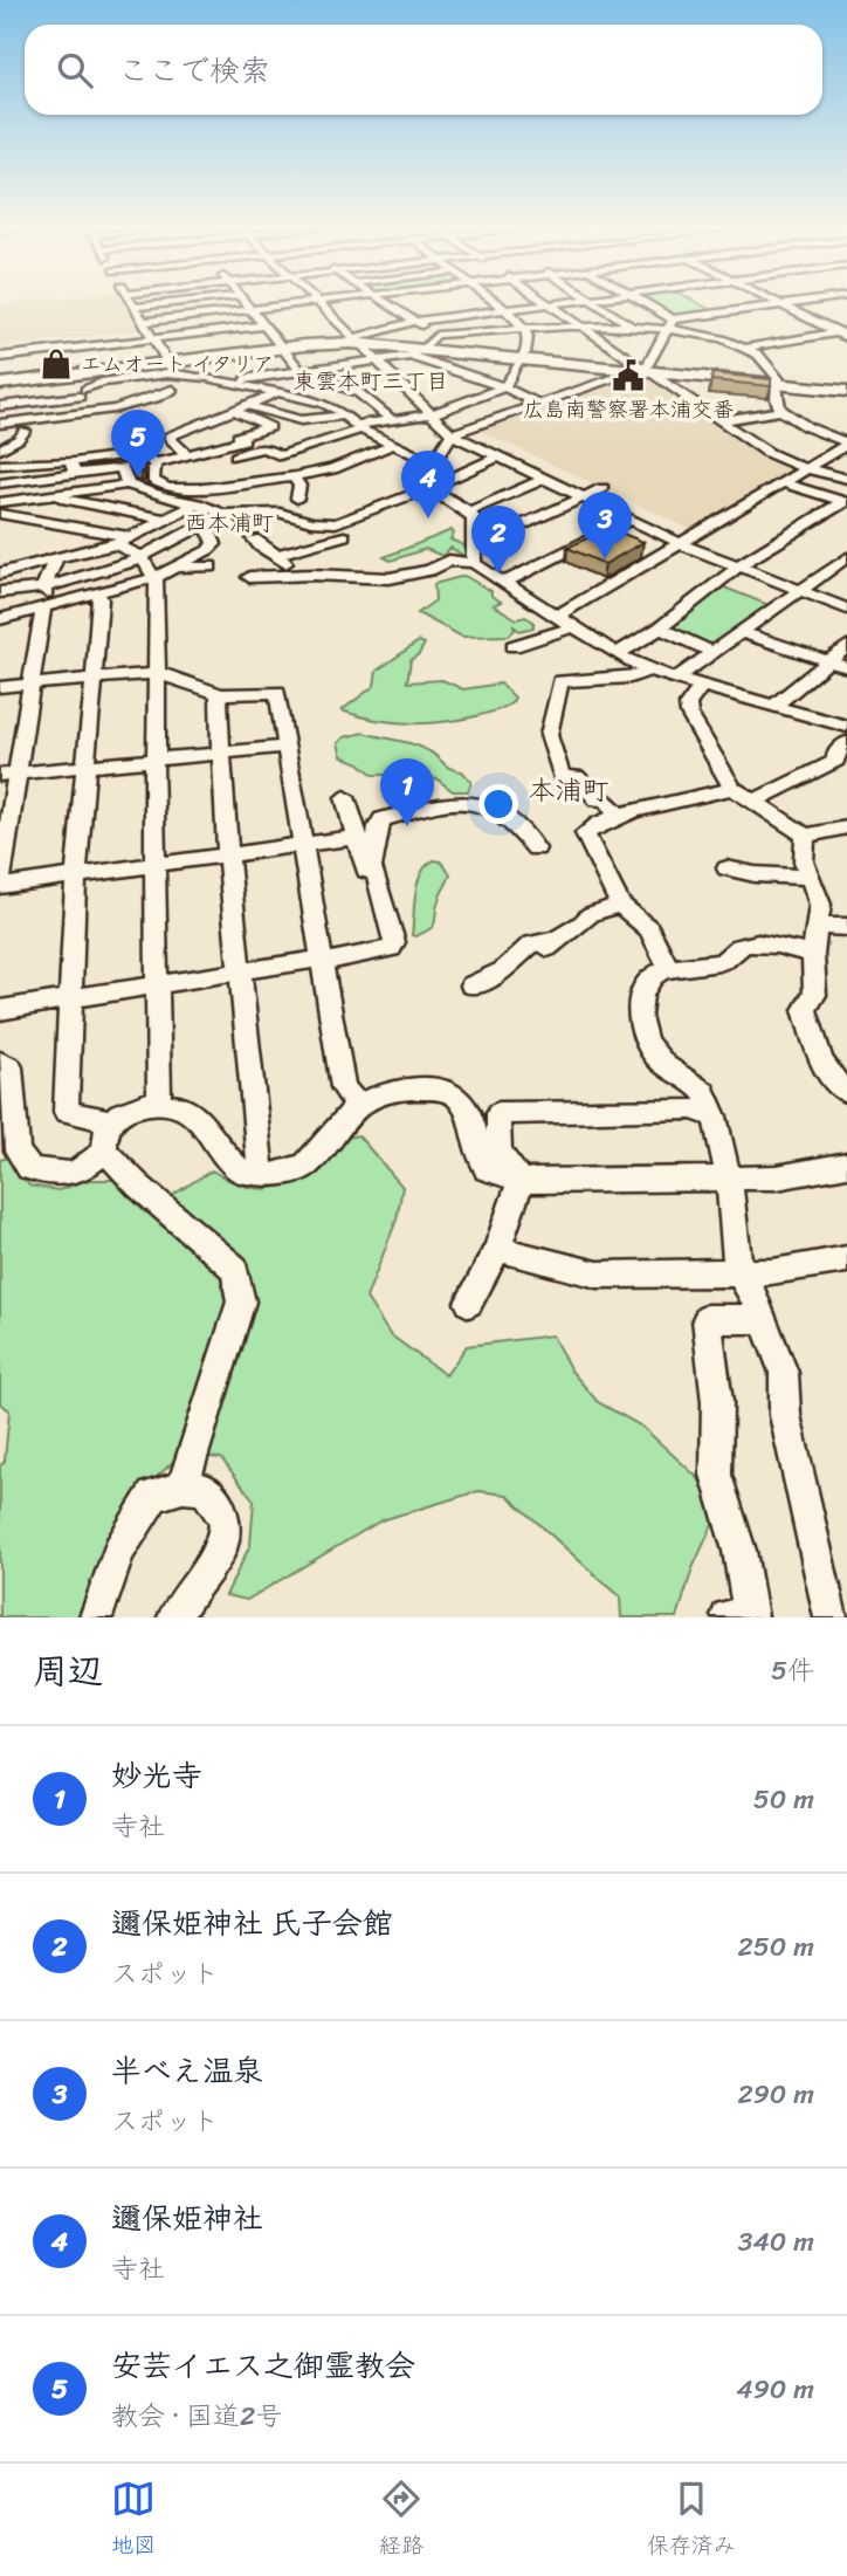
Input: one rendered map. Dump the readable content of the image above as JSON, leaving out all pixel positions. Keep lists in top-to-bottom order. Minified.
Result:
{"districts":["東雲本町三丁目","西本浦町","本浦町"],"places":{"shop":["エムオート イタリア"],"public building":["広島南警察署本浦交番"]},"page":{"search":"ここで検索","pins":["5","4","3","2","1"],"heading":["周辺","5件"],"list":[{"mark":"1","name":"妙光寺","note":"寺社","value":"50 m"},{"mark":"2","name":"邇保姫神社 氏子会館","note":"スポット","value":"250 m"},{"mark":"3","name":"半べえ温泉","note":"スポット","value":"290 m"},{"mark":"4","name":"邇保姫神社","note":"寺社","value":"340 m"},{"mark":"5","name":"安芸イエス之御霊教会","note":"教会 · 国道2号","value":"490 m"}],"nav":["地図","経路","保存済み"]}}
